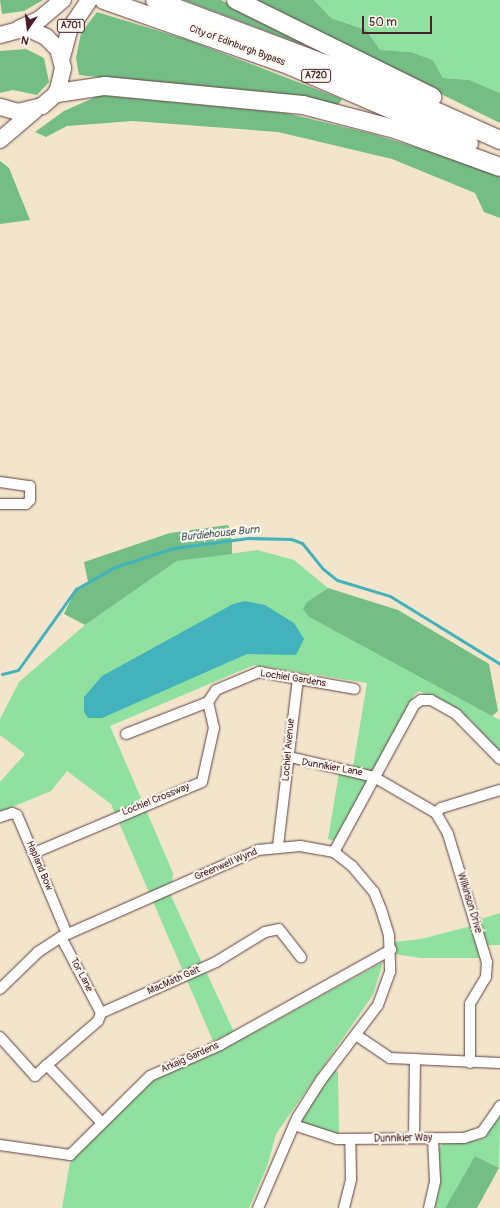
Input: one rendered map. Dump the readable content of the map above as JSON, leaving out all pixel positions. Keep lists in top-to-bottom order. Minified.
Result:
{"streets":{"highway":["City of Edinburgh Bypass","A720"],"main road":["A701"],"street":["Lochiel Gardens","Lochiel Avenue","Dunnikier Lane","Lochiel Crossway","Greenwell Wynd","Hapland Bow","Wilkinson Drive","Tor Lane","MacMath Gait","Arkaig Gardens","Dunnikier Way"]},"crossings":[["Lochiel Gardens","Lochiel Avenue"],["Lochiel Gardens","Lochiel Crossway"],["Lochiel Avenue","Dunnikier Lane"],["Lochiel Avenue","Greenwell Wynd"],["Dunnikier Lane","Wilkinson Drive"],["Lochiel Crossway","Hapland Bow"],["Greenwell Wynd","Hapland Bow"],["Greenwell Wynd","Tor Lane"],["Hapland Bow","Tor Lane"],["Tor Lane","MacMath Gait"]],"water":["Burdiehouse Burn"],"scale_bar":"50 m","north":"bottom"}
